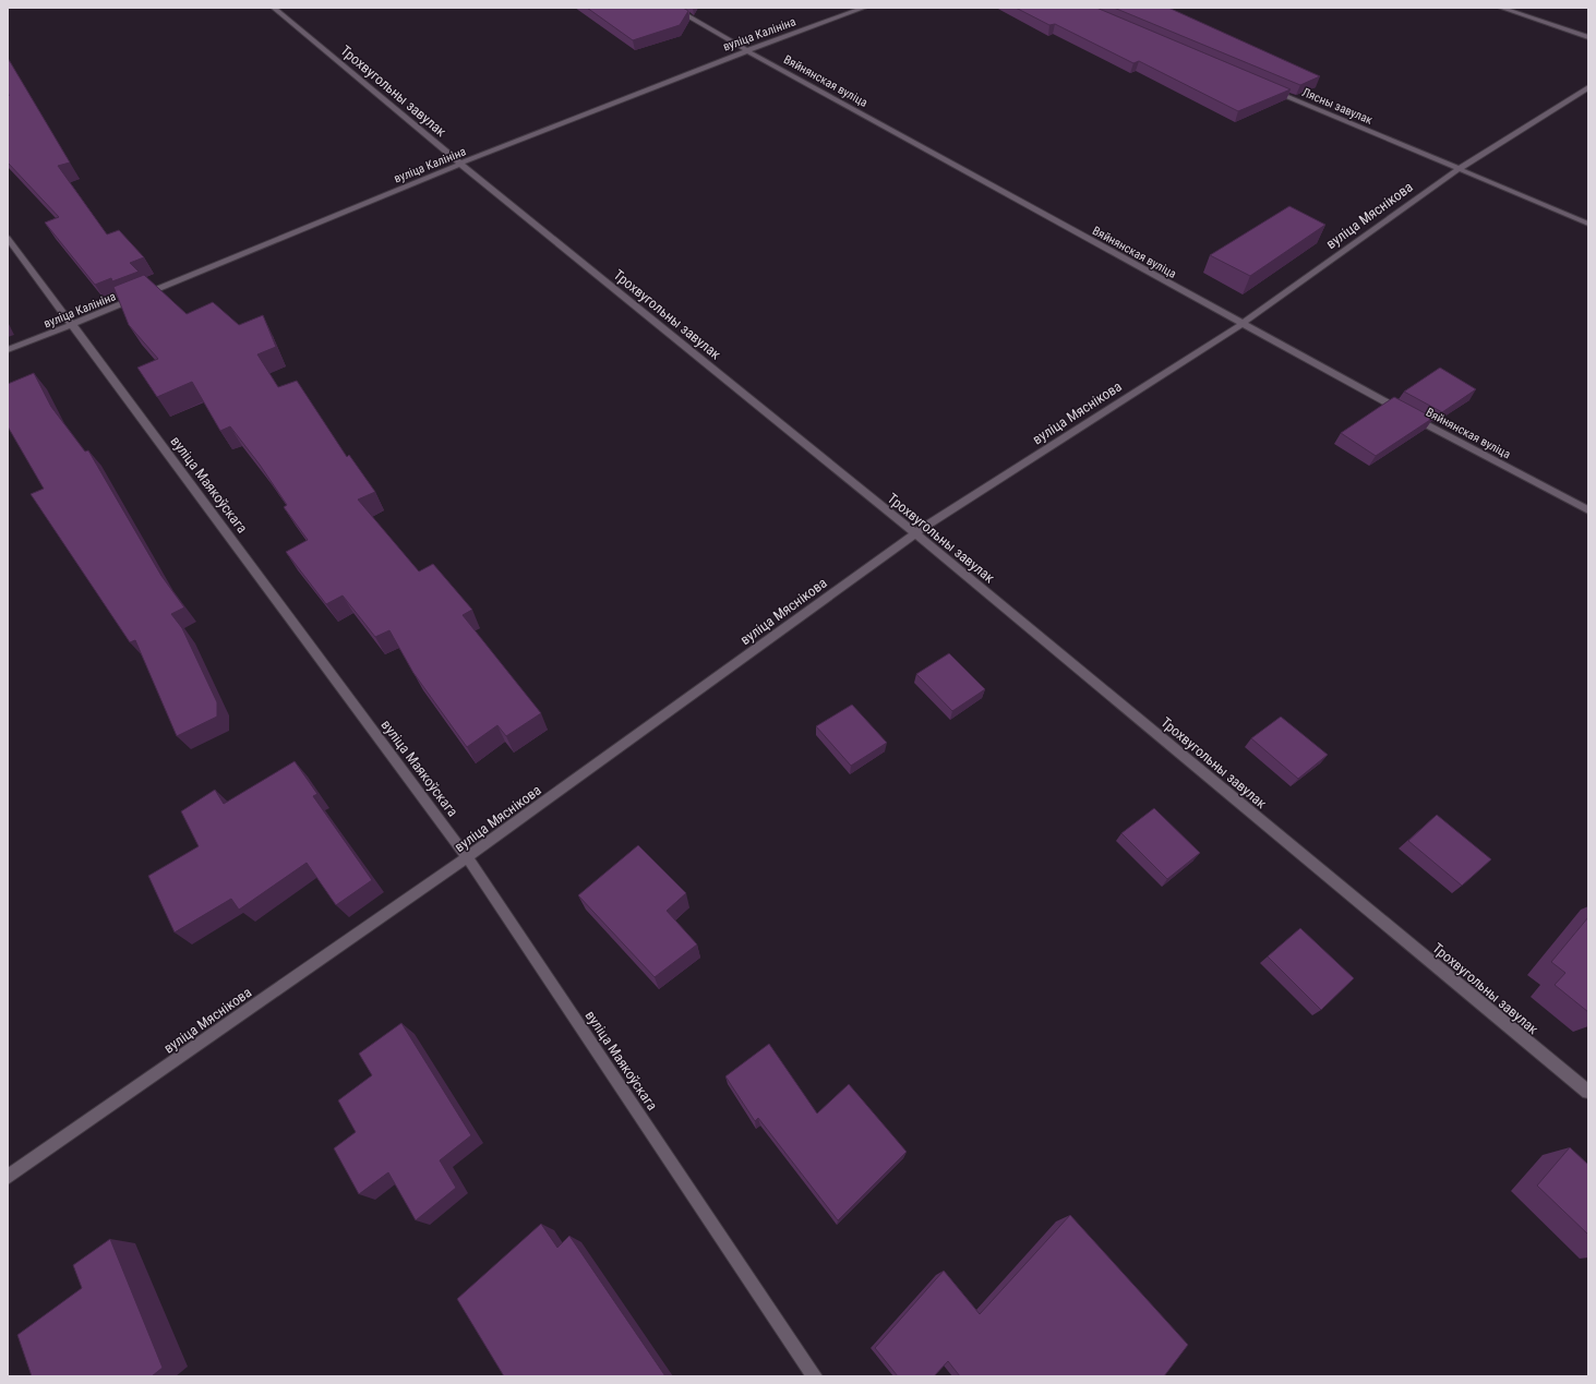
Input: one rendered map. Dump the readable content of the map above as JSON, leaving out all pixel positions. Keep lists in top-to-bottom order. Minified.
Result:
{"streets":{"street":["вуліца Калініна","Вяйнянская вуліца","Трохвугольны завулак","Лясны завулак","вуліца Мяснікова","вуліца Маякоўскага"]},"crossings":[["вуліца Калініна","Вяйнянская вуліца"],["вуліца Калініна","Трохвугольны завулак"],["вуліца Калініна","вуліца Маякоўскага"],["Вяйнянская вуліца","вуліца Мяснікова"],["Трохвугольны завулак","вуліца Мяснікова"],["Лясны завулак","вуліца Мяснікова"],["вуліца Мяснікова","вуліца Маякоўскага"]]}
